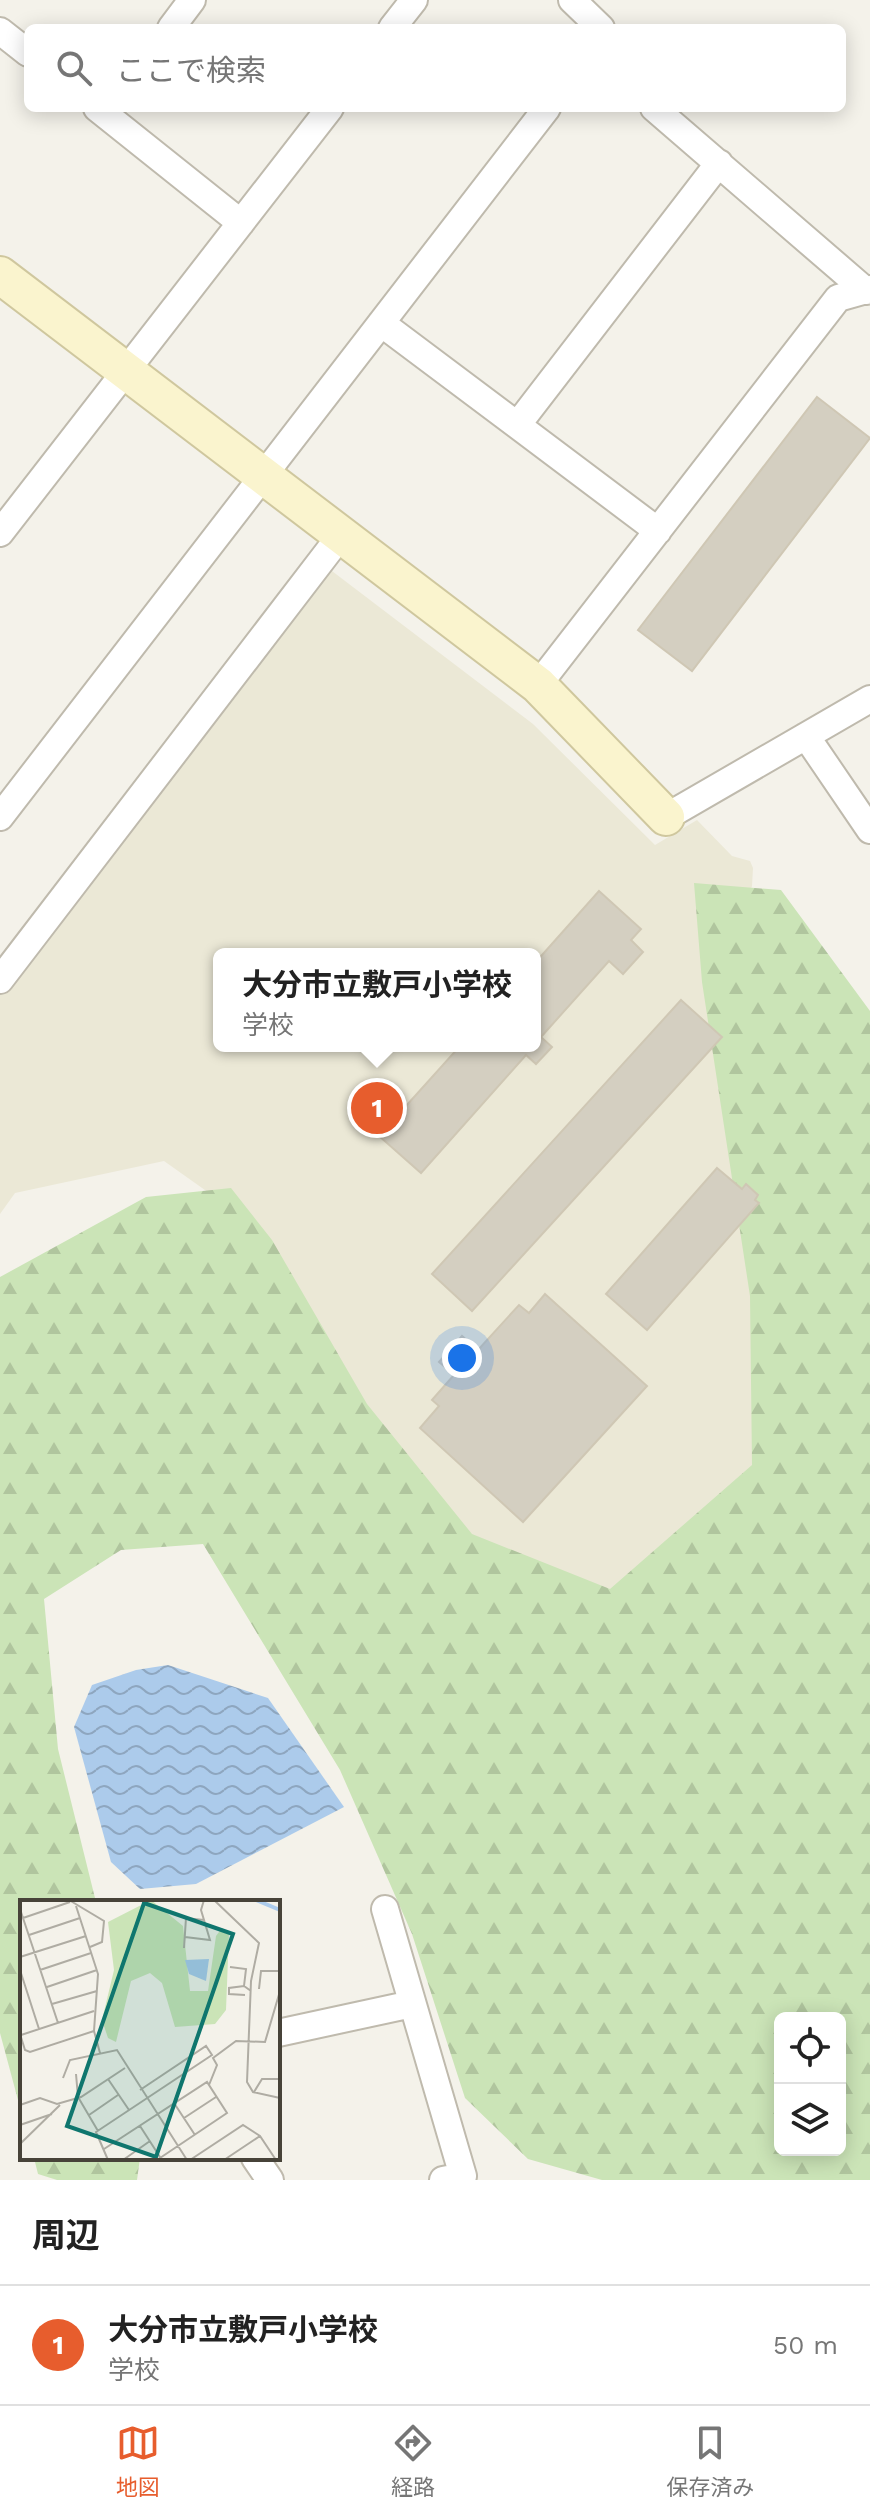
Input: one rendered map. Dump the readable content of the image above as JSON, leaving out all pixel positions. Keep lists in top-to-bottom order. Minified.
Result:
{"page":{"search":"ここで検索","popup":["大分市立敷戸小学校","学校"],"pins":"1","heading":"周辺","list":[{"mark":"1","name":"大分市立敷戸小学校","note":"学校","value":"50 m"}],"nav":["地図","経路","保存済み"]}}
